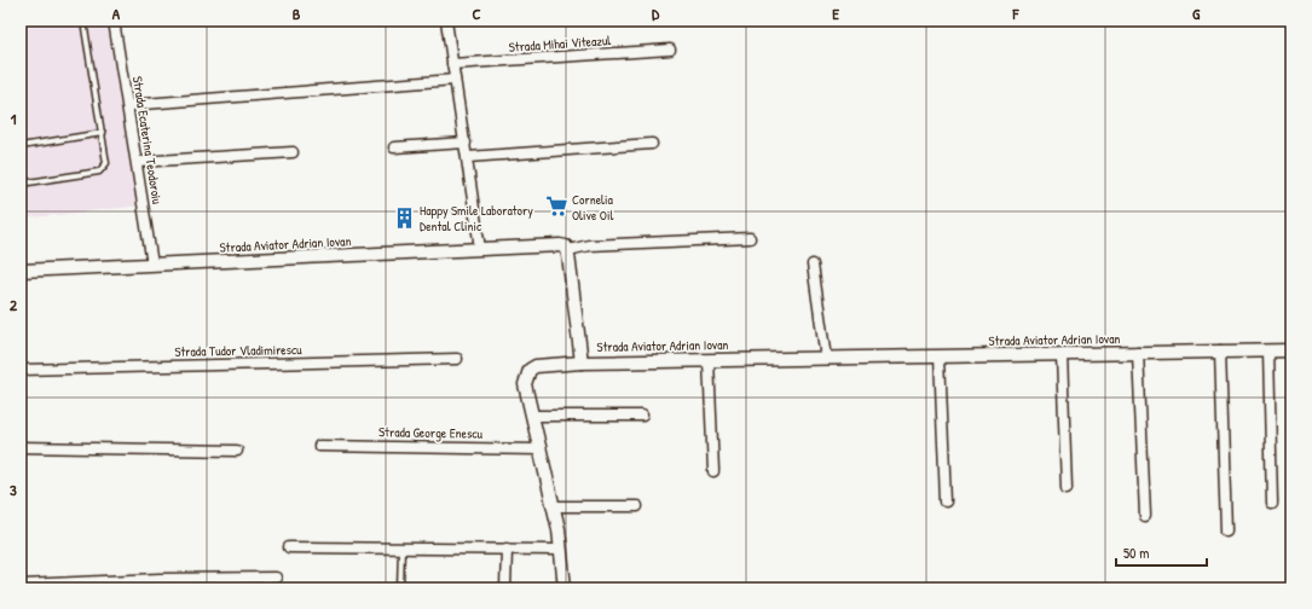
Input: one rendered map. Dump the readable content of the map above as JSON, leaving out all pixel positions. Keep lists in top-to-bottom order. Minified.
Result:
{"streets":{"street":["Strada Mihai Viteazul","Strada Ecaterina Teodoroiu","Strada Aviator Adrian Iovan","Strada Tudor Vladimirescu","Strada George Enescu"]},"crossings":[["Strada Ecaterina Teodoroiu","Strada Aviator Adrian Iovan"]],"places":{"supermarket":["Cornelia Olive Oil"],"building":["Happy Smile Laboratory Dental Clinic"]},"scale_bar":"50 m","grid":{"columns":["A","B","C","D","E","F","G"],"rows":["1","2","3"]}}
